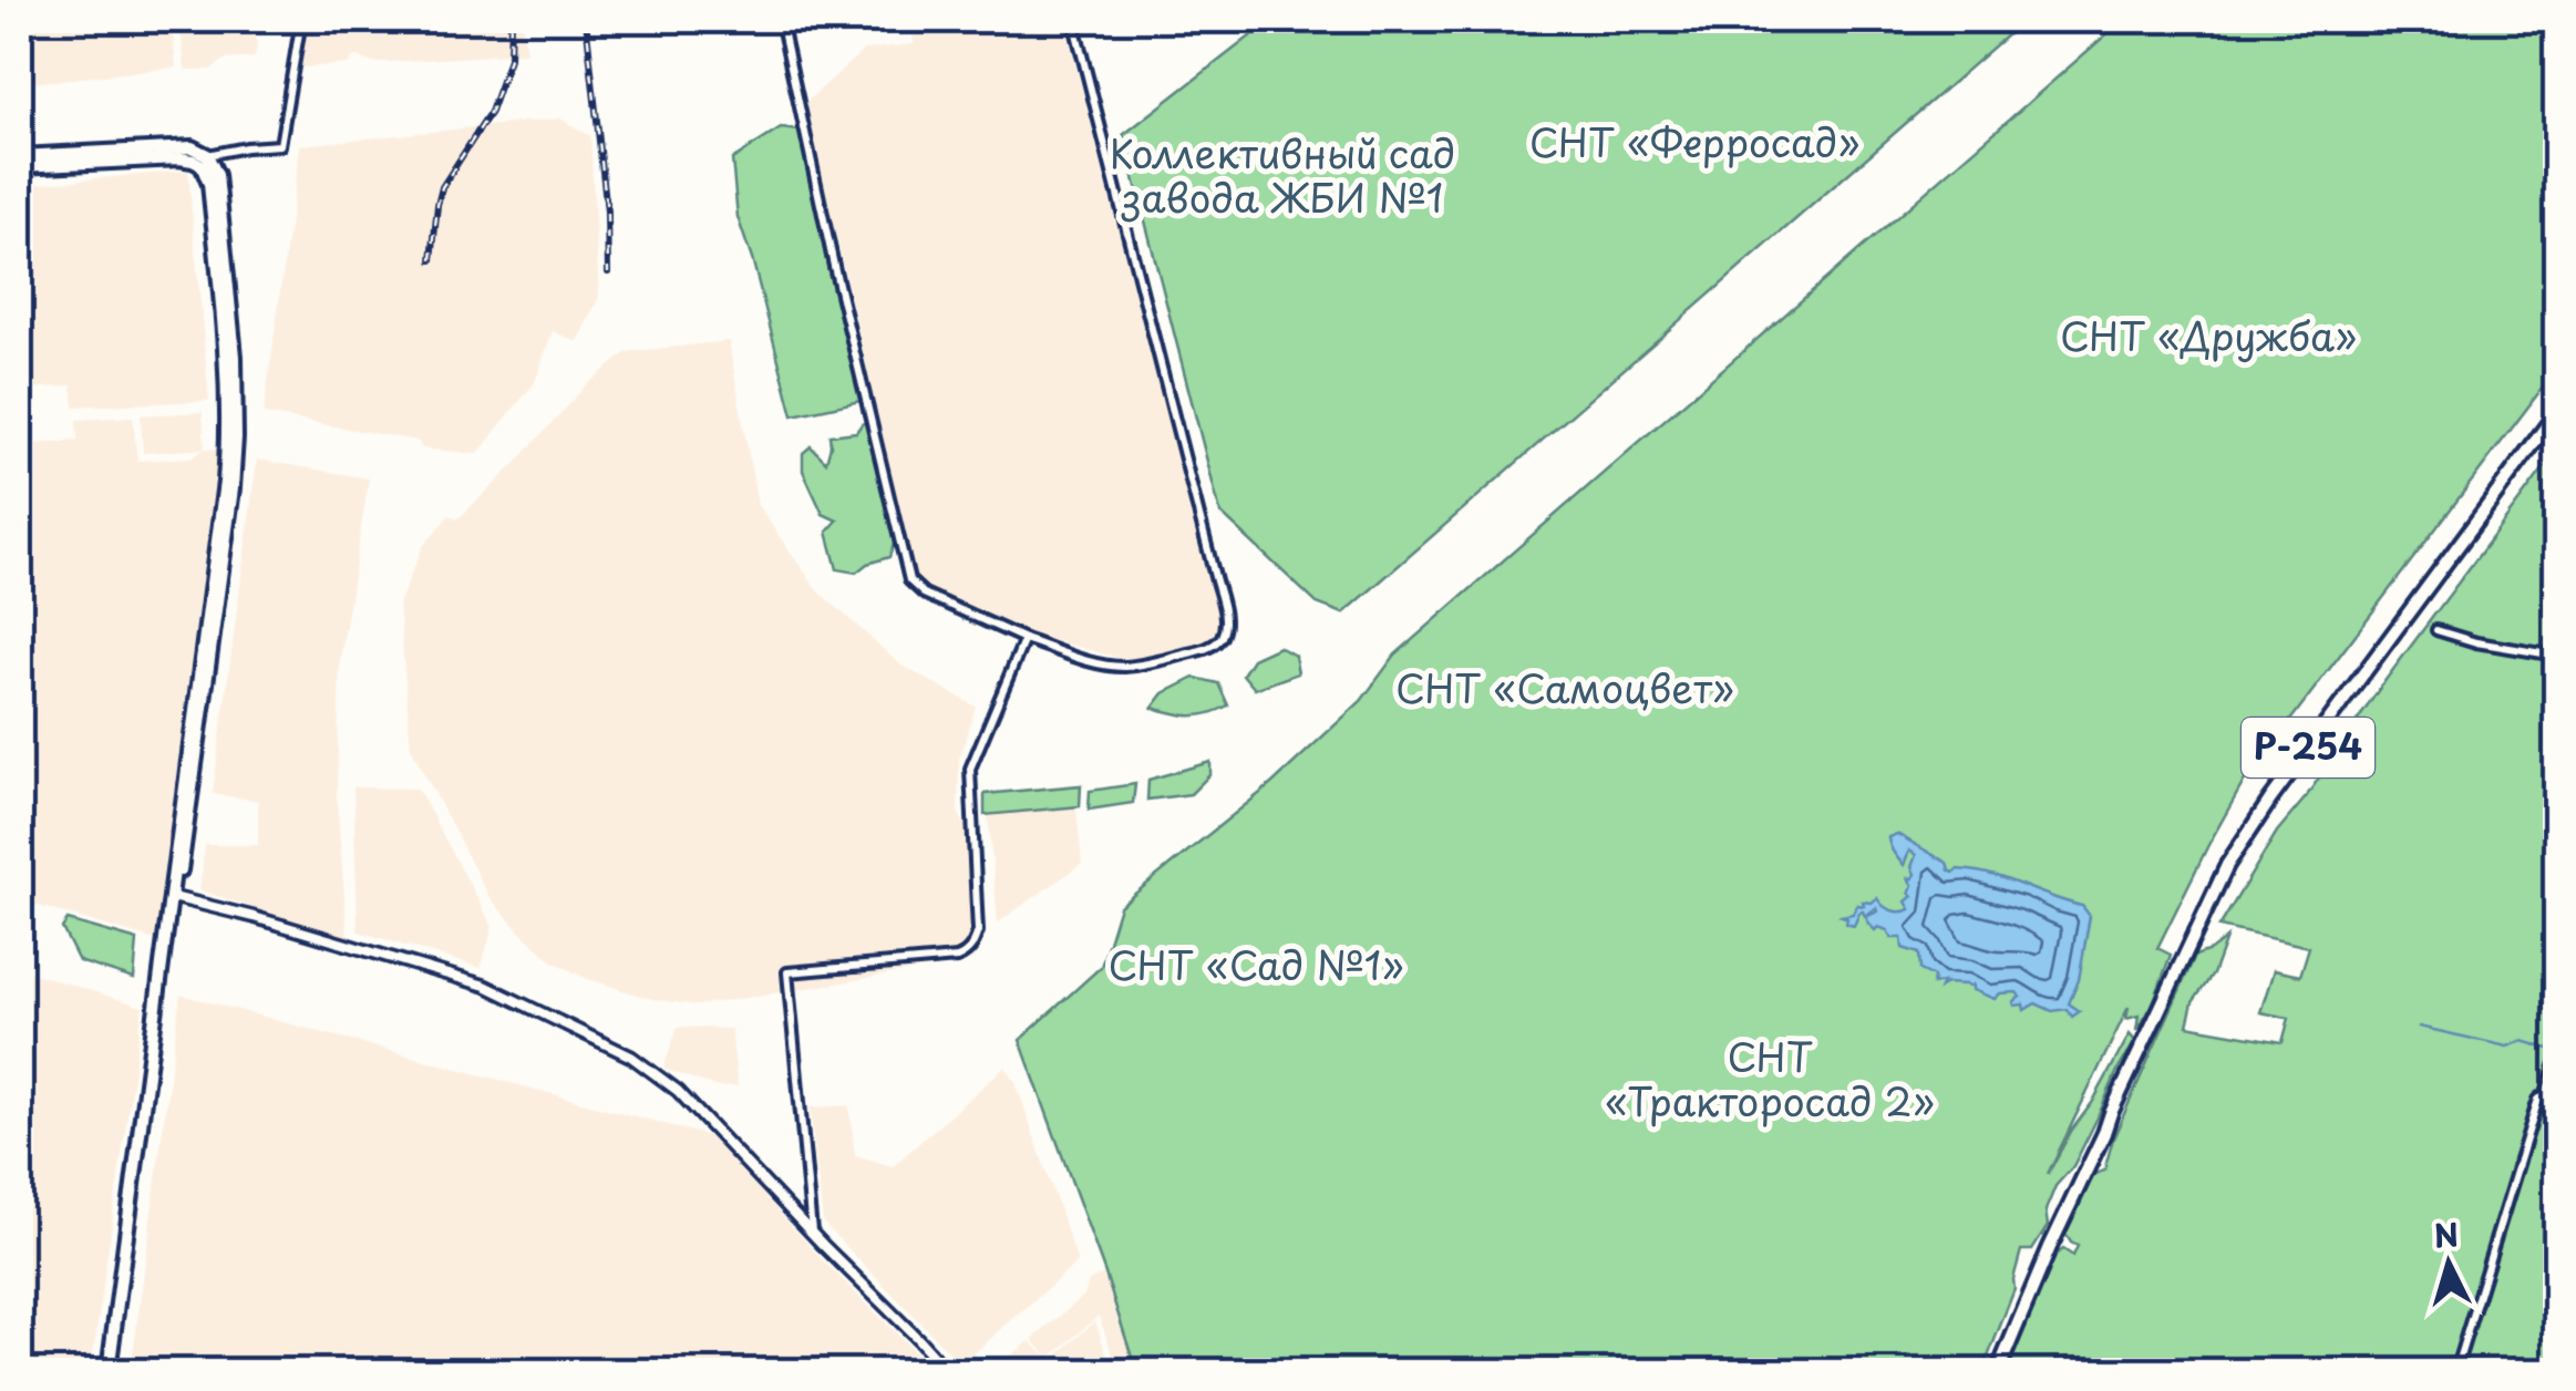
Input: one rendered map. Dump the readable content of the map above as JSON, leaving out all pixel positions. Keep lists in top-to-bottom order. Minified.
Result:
{"streets":{"main road":["Р-254"]},"parks":["СНТ «Ферросад»","Коллективный сад завода ЖБИ №1","СНТ «Дружба»","СНТ «Самоцвет»","СНТ «Сад №1»","СНТ «Тракторосад 2»"],"north":"top"}
